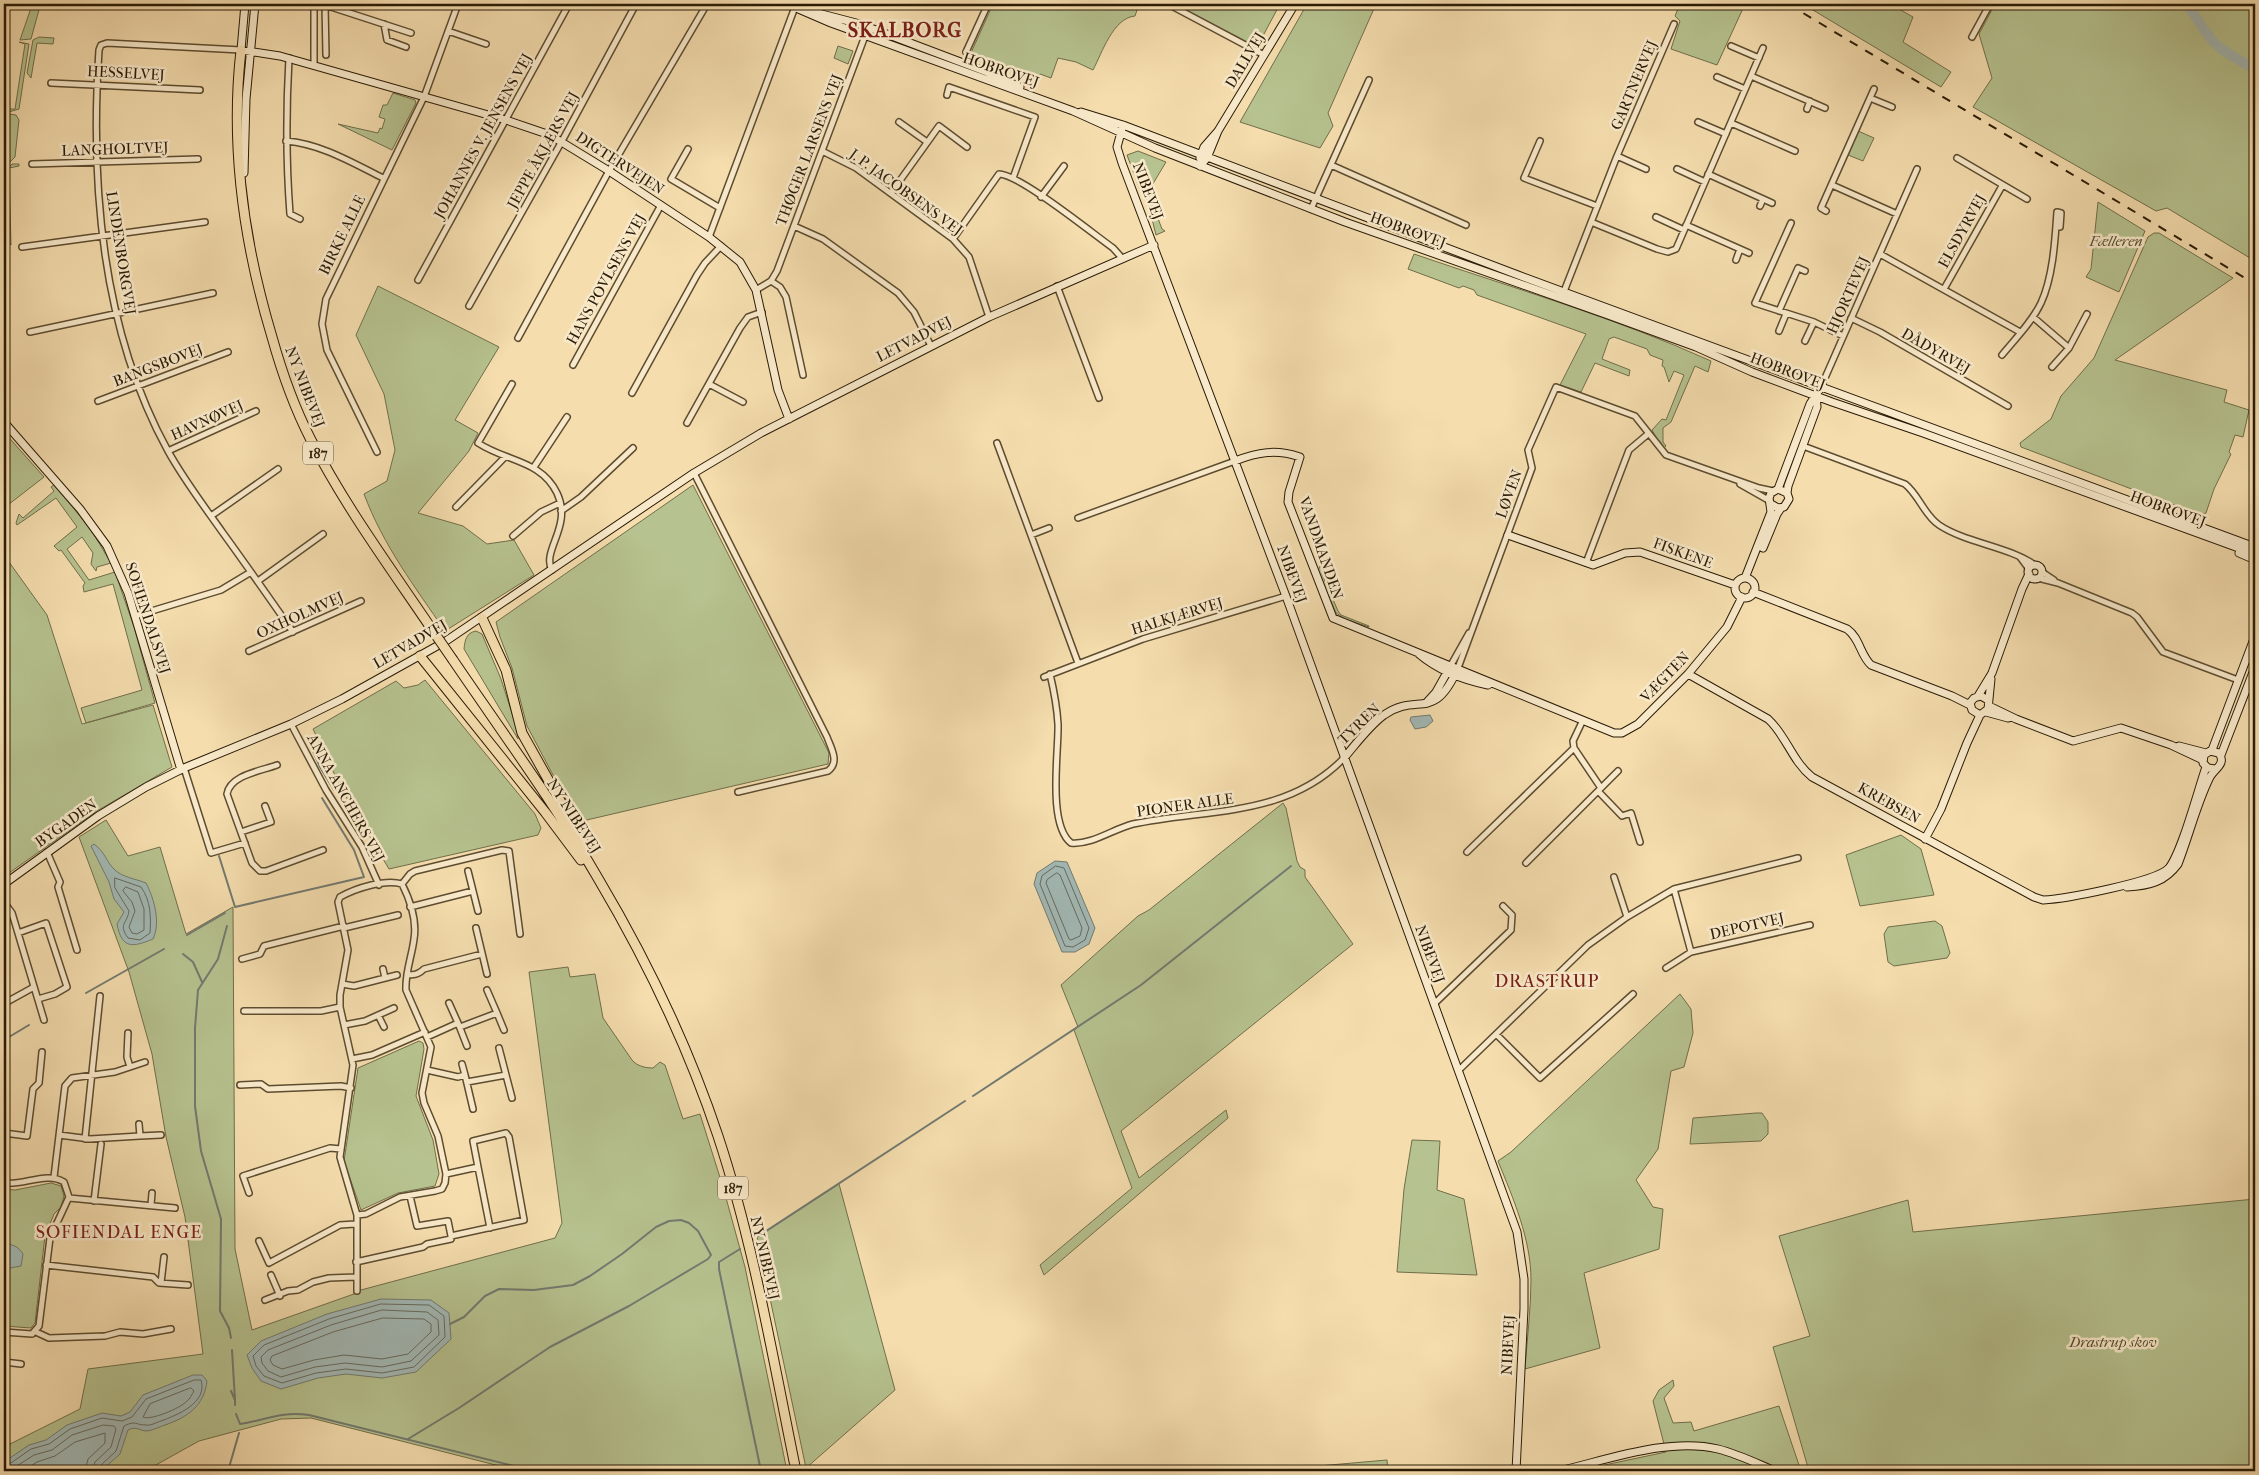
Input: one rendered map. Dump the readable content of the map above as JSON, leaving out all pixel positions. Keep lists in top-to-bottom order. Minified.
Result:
{"streets":{"highway":["NY NIBEVEJ","187"],"street":["DALLVEJ","HOBROVEJ","HESSELVEJ","GARTNERVEJ","JOHANNES V. JENSENS VEJ","LANGHOLTVEJ","JEPPE ÅKJÆRS VEJ","THØGER LARSENS VEJ","DIGTERVEJEN","NIBEVEJ","J. P. JACOBSENS VEJ","ELSDYRVEJ","BIRKE ALLE","LINDENBORGVEJ","HANS POVLSENS VEJ","HJORTEVEJ","LETVADVEJ","DÅDYRVEJ","BANGSBOVEJ","HAVNØVEJ","LØVEN","VANDMANDEN","FISKENE","OXHOLMVEJ","HALKJÆRVEJ","SOFIENDALSVEJ","VÆGTEN","TYREN","ANNA ANCHERS VEJ","KREBSEN","PIONER ALLE","BYGADEN","DEPOTVEJ"]},"crossings":[["DALLVEJ","HOBROVEJ"],["HOBROVEJ","GARTNERVEJ"],["HOBROVEJ","THØGER LARSENS VEJ"],["HOBROVEJ","NIBEVEJ"],["HOBROVEJ","HJORTEVEJ"],["HESSELVEJ","LINDENBORGVEJ"],["JOHANNES V. JENSENS VEJ","DIGTERVEJEN"],["LANGHOLTVEJ","LINDENBORGVEJ"],["JEPPE ÅKJÆRS VEJ","DIGTERVEJEN"],["THØGER LARSENS VEJ","DIGTERVEJEN"],["THØGER LARSENS VEJ","J. P. JACOBSENS VEJ"],["DIGTERVEJEN","BIRKE ALLE"],["DIGTERVEJEN","LINDENBORGVEJ"],["DIGTERVEJEN","HANS POVLSENS VEJ"],["DIGTERVEJEN","LETVADVEJ"],["DIGTERVEJEN","NY NIBEVEJ"],["NIBEVEJ","LETVADVEJ"],["NIBEVEJ","VANDMANDEN"],["NIBEVEJ","HALKJÆRVEJ"],["NIBEVEJ","TYREN"],["NIBEVEJ","PIONER ALLE"],["J. P. JACOBSENS VEJ","LETVADVEJ"],["ELSDYRVEJ","HJORTEVEJ"],["LINDENBORGVEJ","BANGSBOVEJ"],["LINDENBORGVEJ","NY NIBEVEJ"],["LINDENBORGVEJ","HAVNØVEJ"],["LINDENBORGVEJ","OXHOLMVEJ"],["HJORTEVEJ","DÅDYRVEJ"],["LETVADVEJ","SOFIENDALSVEJ"],["LETVADVEJ","ANNA ANCHERS VEJ"],["LETVADVEJ","BYGADEN"],["LØVEN","VANDMANDEN"],["LØVEN","FISKENE"],["LØVEN","TYREN"],["VANDMANDEN","VÆGTEN"],["VANDMANDEN","TYREN"],["FISKENE","VÆGTEN"],["HALKJÆRVEJ","PIONER ALLE"],["VÆGTEN","KREBSEN"],["TYREN","PIONER ALLE"]],"districts":["SKALBORG","DRASTRUP","SOFIENDAL ENGE"],"parks":["Fælleren","Drastrup skov"]}
